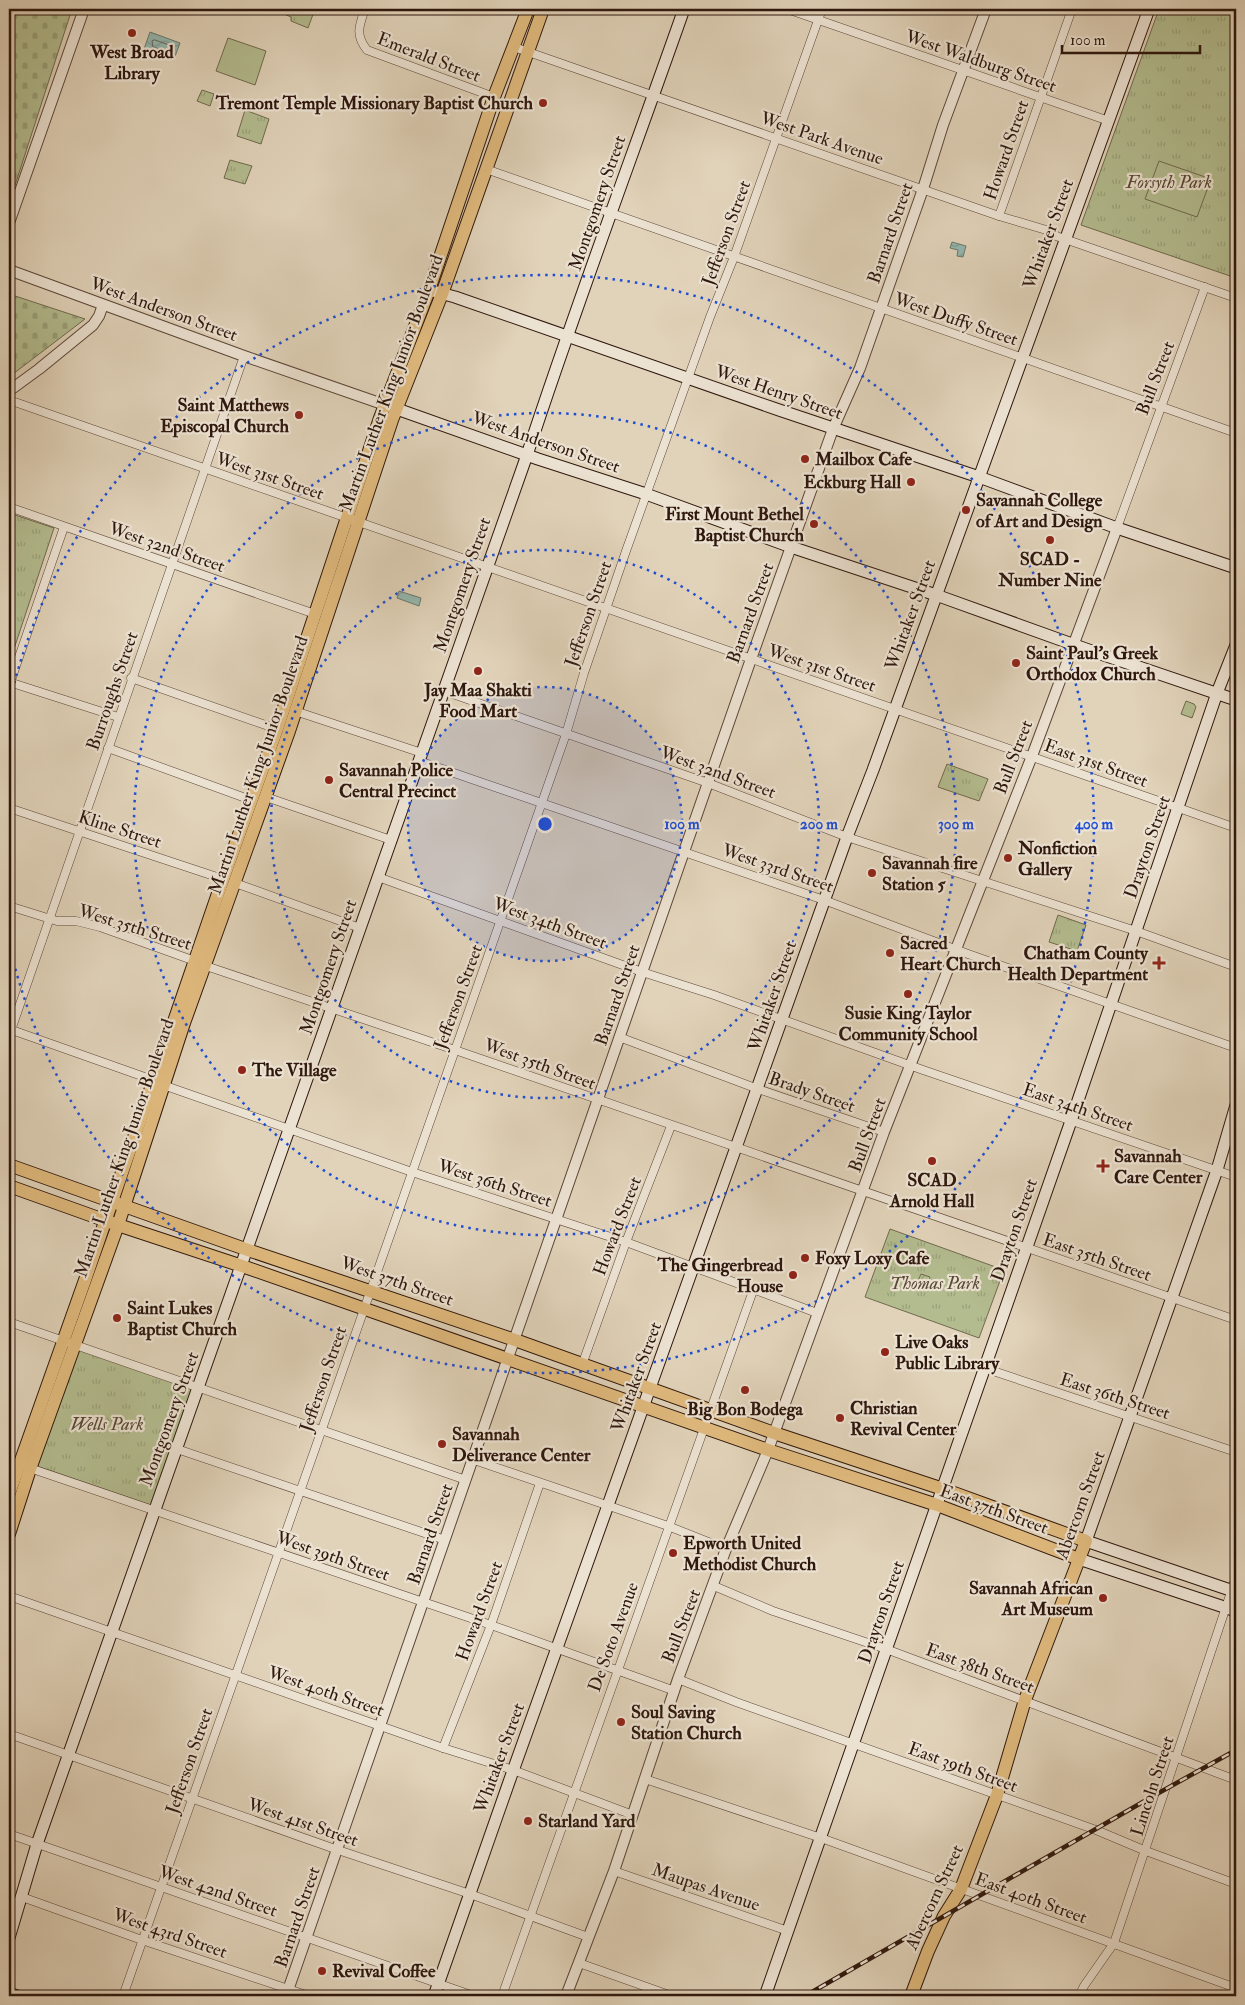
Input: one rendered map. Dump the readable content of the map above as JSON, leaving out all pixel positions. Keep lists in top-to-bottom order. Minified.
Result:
{"streets":{"main road":["Montgomery Street","Whitaker Street","West Anderson Street","Martin Luther King Junior Boulevard","West Henry Street","Drayton Street","West 37th Street","Abercorn Street","East 37th Street"],"street":["Emerald Street","West Waldburg Street","West Park Avenue","Howard Street","Jefferson Street","Barnard Street","West Duffy Street","Bull Street","West 31st Street","West 32nd Street","Burroughs Street","East 31st Street","Kline Street","West 33rd Street","West 34th Street","West 35th Street","Brady Street","East 34th Street","West 36th Street","East 35th Street","East 36th Street","West 39th Street","De Soto Avenue","East 38th Street","West 40th Street","East 39th Street","Lincoln Street","West 41st Street","Maupas Avenue","West 42nd Street","East 40th Street","West 43rd Street"]},"crossings":[["Emerald Street","Martin Luther King Junior Boulevard"],["West Waldburg Street","Howard Street"],["West Waldburg Street","Jefferson Street"],["West Waldburg Street","Barnard Street"],["West Waldburg Street","Whitaker Street"],["West Park Avenue","Howard Street"],["West Park Avenue","Montgomery Street"],["West Park Avenue","Jefferson Street"],["West Park Avenue","Barnard Street"],["West Park Avenue","Whitaker Street"],["West Park Avenue","Bull Street"],["West Park Avenue","Martin Luther King Junior Boulevard"],["Howard Street","West 35th Street"],["Howard Street","West 36th Street"],["Howard Street","West 37th Street"],["Howard Street","West 39th Street"],["Howard Street","West 40th Street"],["Montgomery Street","West Anderson Street"],["Montgomery Street","West Duffy Street"],["Montgomery Street","West Henry Street"],["Montgomery Street","West 31st Street"],["Montgomery Street","West 32nd Street"],["Montgomery Street","Kline Street"],["Montgomery Street","West 33rd Street"],["Montgomery Street","West 34th Street"],["Montgomery Street","West 35th Street"],["Montgomery Street","West 36th Street"],["Montgomery Street","West 37th Street"],["Montgomery Street","West 39th Street"],["Montgomery Street","West 40th Street"],["Montgomery Street","West 41st Street"],["Montgomery Street","West 42nd Street"],["Montgomery Street","West 43rd Street"],["Jefferson Street","West Anderson Street"],["Jefferson Street","West Duffy Street"],["Jefferson Street","West Henry Street"],["Jefferson Street","West 31st Street"],["Jefferson Street","West 32nd Street"],["Jefferson Street","West 33rd Street"],["Jefferson Street","West 34th Street"],["Jefferson Street","West 35th Street"],["Jefferson Street","West 36th Street"],["Jefferson Street","West 37th Street"],["Jefferson Street","West 39th Street"],["Jefferson Street","West 40th Street"],["Jefferson Street","West 41st Street"],["Jefferson Street","West 42nd Street"],["Jefferson Street","West 43rd Street"],["Barnard Street","West Anderson Street"],["Barnard Street","West Duffy Street"],["Barnard Street","West Henry Street"],["Barnard Street","West 31st Street"],["Barnard Street","West 32nd Street"],["Barnard Street","West 33rd Street"],["Barnard Street","West 34th Street"],["Barnard Street","West 35th Street"],["Barnard Street","Brady Street"],["Barnard Street","West 36th Street"],["Barnard Street","West 37th Street"],["Barnard Street","West 39th Street"],["Barnard Street","West 40th Street"],["Barnard Street","West 41st Street"],["Barnard Street","West 42nd Street"],["Barnard Street","West 43rd Street"],["Whitaker Street","West Anderson Street"],["Whitaker Street","West Duffy Street"],["Whitaker Street","West Henry Street"],["Whitaker Street","West 31st Street"],["Whitaker Street","West 32nd Street"],["Whitaker Street","West 33rd Street"],["Whitaker Street","West 34th Street"],["Whitaker Street","West 35th Street"],["Whitaker Street","Brady Street"],["Whitaker Street","West 36th Street"],["Whitaker Street","West 37th Street"],["Whitaker Street","West 39th Street"],["Whitaker Street","West 40th Street"],["Whitaker Street","West 41st Street"],["Whitaker Street","West 42nd Street"],["West Anderson Street","Bull Street"],["West Anderson Street","Martin Luther King Junior Boulevard"],["West Anderson Street","Burroughs Street"],["West Anderson Street","Drayton Street"],["West Duffy Street","Bull Street"],["West Duffy Street","Martin Luther King Junior Boulevard"],["Bull Street","West Henry Street"],["Bull Street","West 31st Street"],["Bull Street","West 32nd Street"],["Bull Street","East 31st Street"],["Bull Street","West 33rd Street"],["Bull Street","West 34th Street"],["Bull Street","West 35th Street"],["Bull Street","Brady Street"],["Bull Street","East 34th Street"],["Bull Street","West 36th Street"],["Bull Street","East 35th Street"],["Bull Street","West 37th Street"],["Bull Street","East 37th Street"],["Bull Street","West 39th Street"],["Bull Street","East 38th Street"],["Bull Street","West 40th Street"],["Bull Street","East 39th Street"],["Bull Street","West 41st Street"],["Bull Street","Maupas Avenue"],["Bull Street","East 40th Street"],["Martin Luther King Junior Boulevard","West Henry Street"],["Martin Luther King Junior Boulevard","West 31st Street"],["Martin Luther King Junior Boulevard","West 32nd Street"],["Martin Luther King Junior Boulevard","Kline Street"],["Martin Luther King Junior Boulevard","West 33rd Street"],["Martin Luther King Junior Boulevard","West 35th Street"],["Martin Luther King Junior Boulevard","West 36th Street"],["Martin Luther King Junior Boulevard","West 37th Street"],["Martin Luther King Junior Boulevard","West 39th Street"],["West 31st Street","Burroughs Street"],["West 31st Street","East 31st Street"],["West 32nd Street","Burroughs Street"],["West 32nd Street","Drayton Street"],["Burroughs Street","Kline Street"],["Burroughs Street","West 35th Street"],["Burroughs Street","West 36th Street"],["East 31st Street","Drayton Street"],["Drayton Street","West 33rd Street"],["Drayton Street","East 34th Street"],["Drayton Street","East 35th Street"],["Drayton Street","East 36th Street"],["Drayton Street","East 37th Street"],["Drayton Street","East 38th Street"],["Drayton Street","East 39th Street"],["Drayton Street","Maupas Avenue"],["Drayton Street","East 40th Street"],["West 34th Street","East 34th Street"],["West 35th Street","East 35th Street"],["East 34th Street","Abercorn Street"],["West 36th Street","De Soto Avenue"],["East 35th Street","Abercorn Street"],["West 37th Street","East 37th Street"],["West 37th Street","De Soto Avenue"],["East 36th Street","Abercorn Street"],["Abercorn Street","East 37th Street"],["Abercorn Street","East 38th Street"],["Abercorn Street","East 39th Street"],["Abercorn Street","East 40th Street"],["East 37th Street","Lincoln Street"],["West 39th Street","De Soto Avenue"],["De Soto Avenue","West 40th Street"],["De Soto Avenue","West 41st Street"],["East 38th Street","Lincoln Street"],["East 39th Street","Lincoln Street"],["Lincoln Street","East 40th Street"]],"parks":["Forsyth Park","Thomas Park","Wells Park"],"places":{"other":["West Broad Library","Tremont Temple Missionary Baptist Church","Saint Matthews Episcopal Church","Mailbox Cafe","Eckburg Hall","Savannah College of Art and Design","First Mount Bethel Baptist Church","SCAD - Number Nine","Saint Paul's Greek Orthodox Church","Jay Maa Shakti Food Mart","Savannah Police Central Precinct","Nonfiction Gallery","Savannah fire Station 5","Sacred Heart Church","Susie King Taylor Community School","The Village","SCAD Arnold Hall","Foxy Loxy Cafe","The Gingerbread House","Saint Lukes Baptist Church","Live Oaks Public Library","Big Bon Bodega","Christian Revival Center","Savannah Deliverance Center","Epworth United Methodist Church","Savannah African Art Museum","Soul Saving Station Church","Starland Yard","Revival Coffee"],"health":["Chatham County Health Department","Savannah Care Center"]},"scale_bar":"100 m","rings":["100 m","200 m","300 m","400 m"]}
